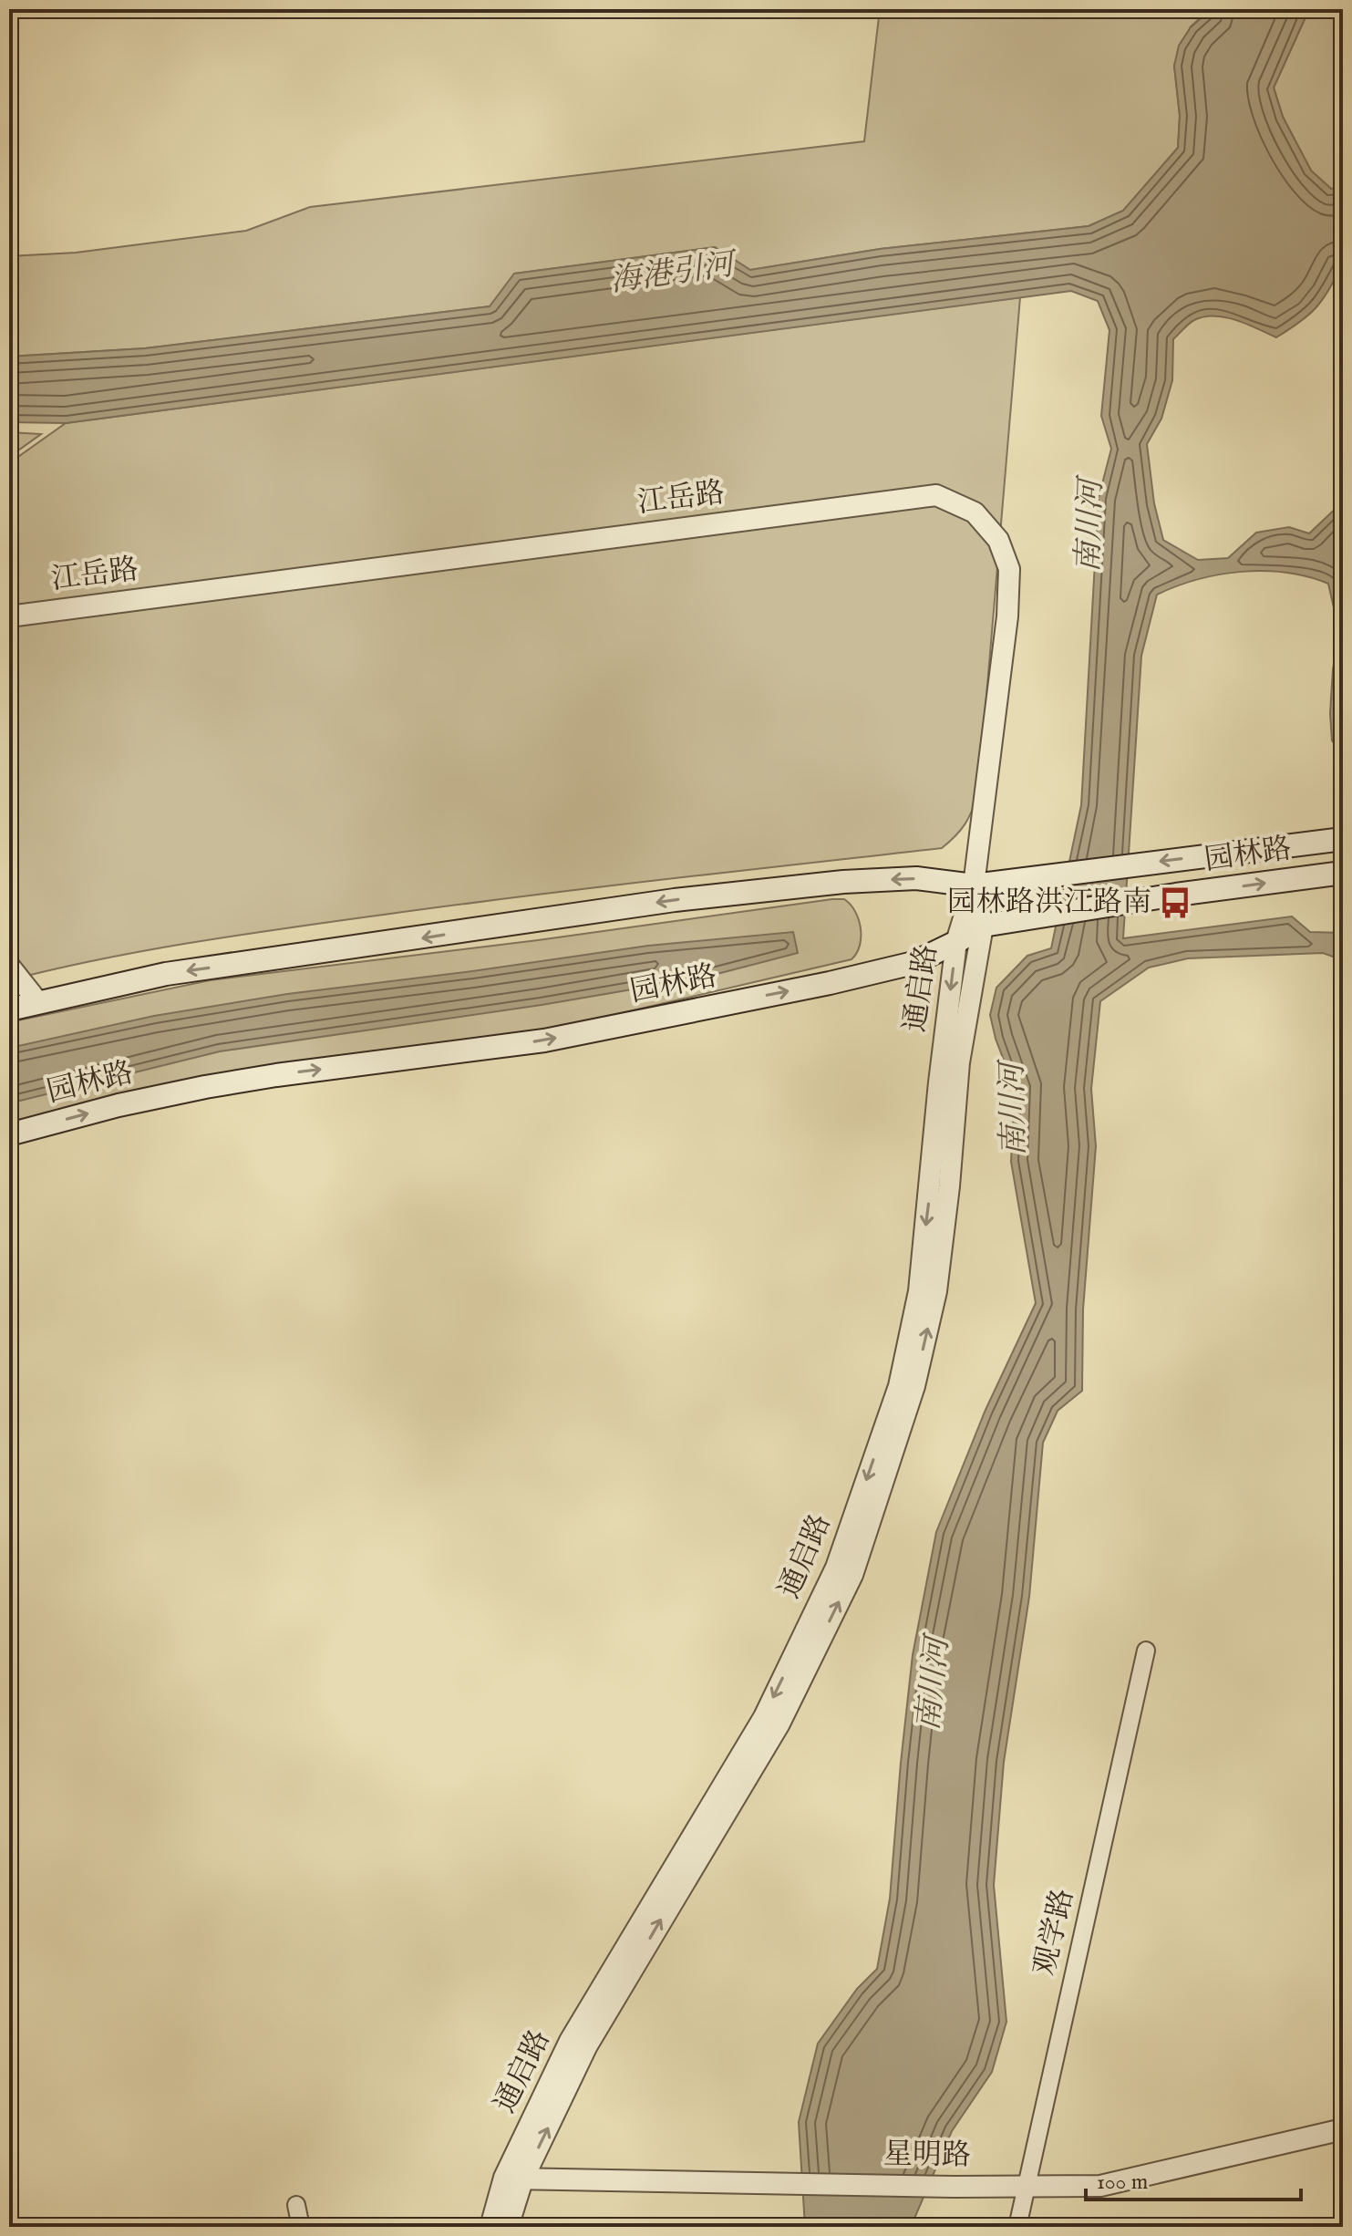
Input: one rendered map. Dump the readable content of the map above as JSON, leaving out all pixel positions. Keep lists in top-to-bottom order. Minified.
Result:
{"streets":{"main road":["园林路"],"street":["江岳路","通启路","观学路","星明路"]},"crossings":[["江岳路","园林路"],["江岳路","通启路"],["园林路","通启路"],["通启路","星明路"],["观学路","星明路"]],"water":["海港引河","南川河"],"places":{"bus stop":["园林路洪江路南"]},"scale_bar":"100 m"}
